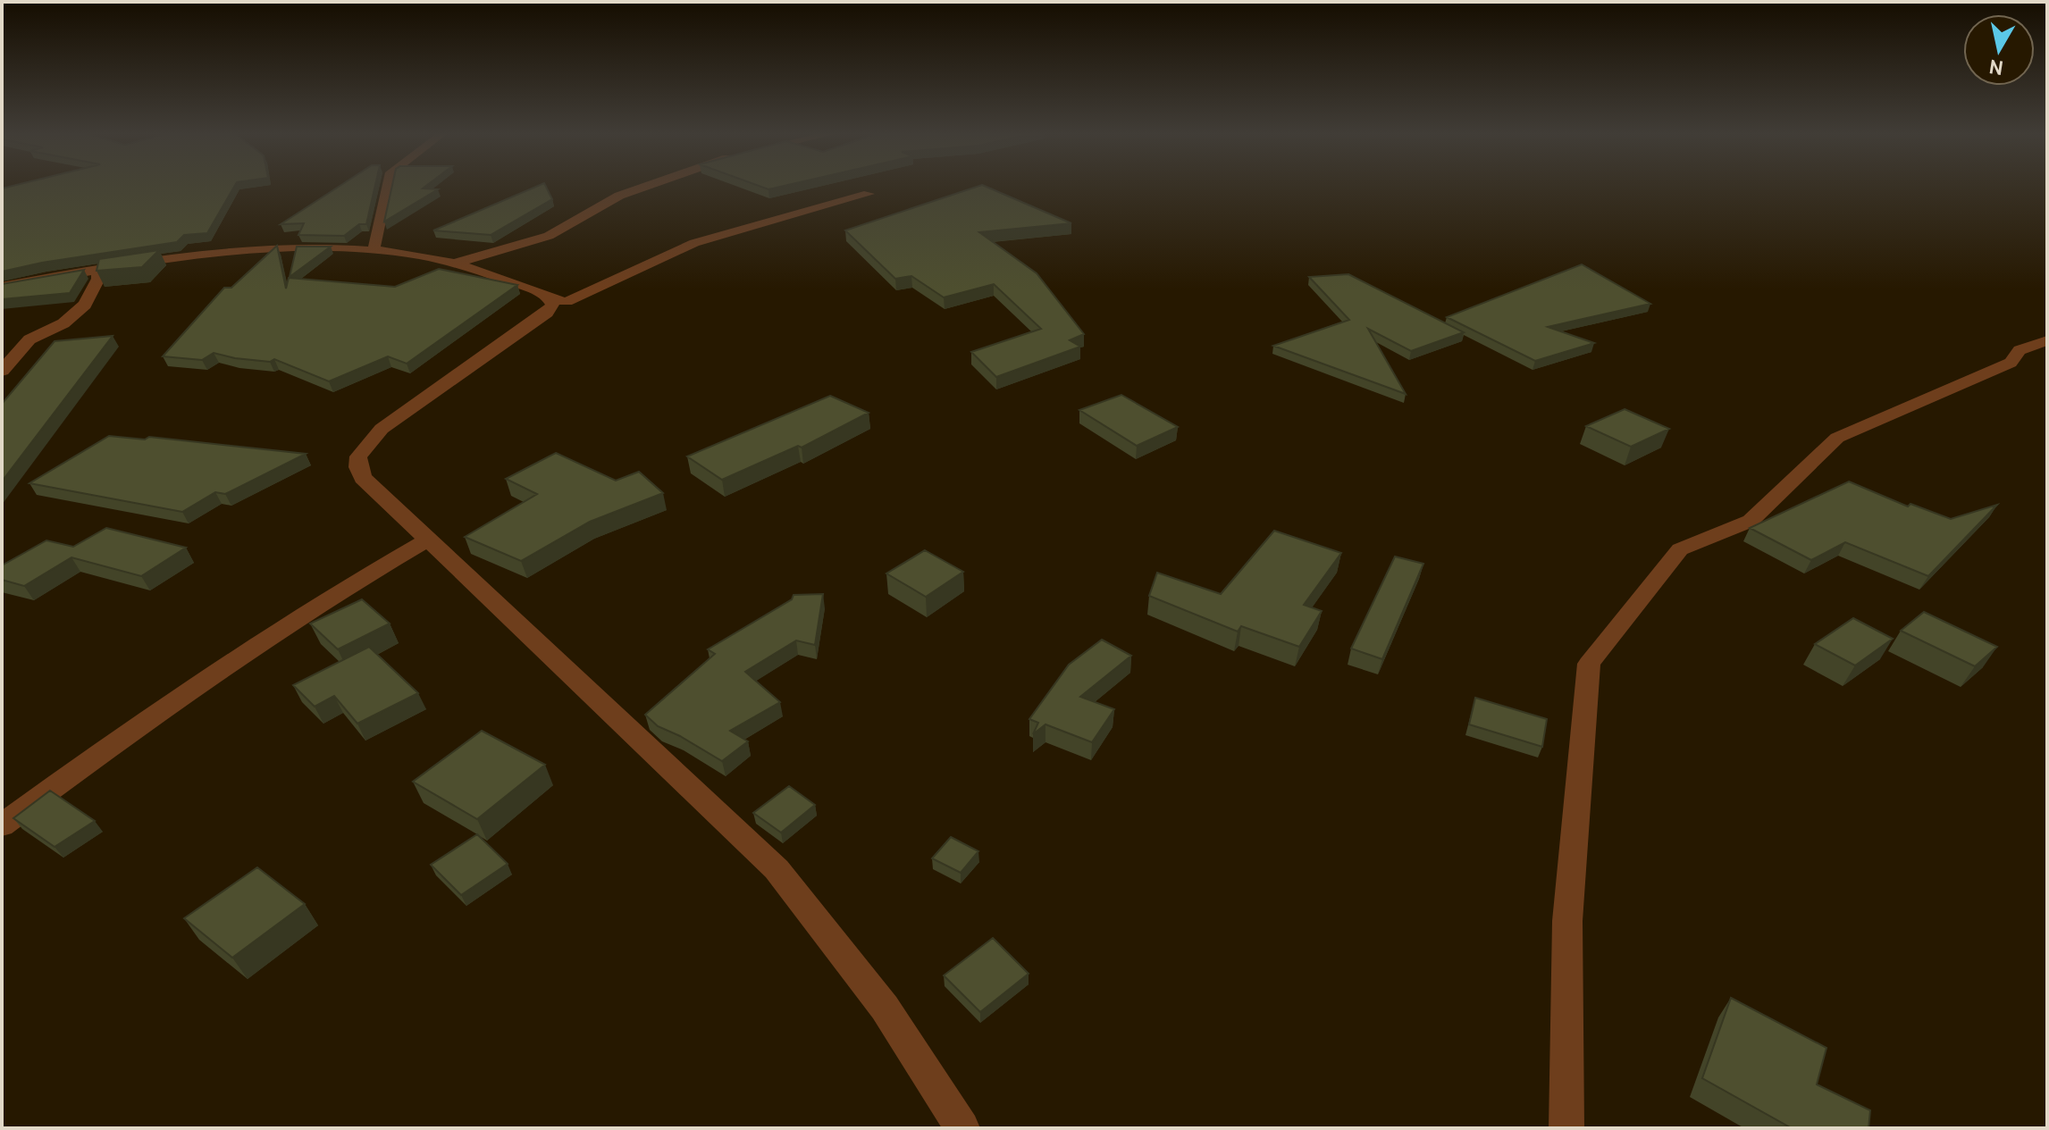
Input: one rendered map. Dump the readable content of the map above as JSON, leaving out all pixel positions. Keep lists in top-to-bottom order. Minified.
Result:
{"north":"bottom"}
